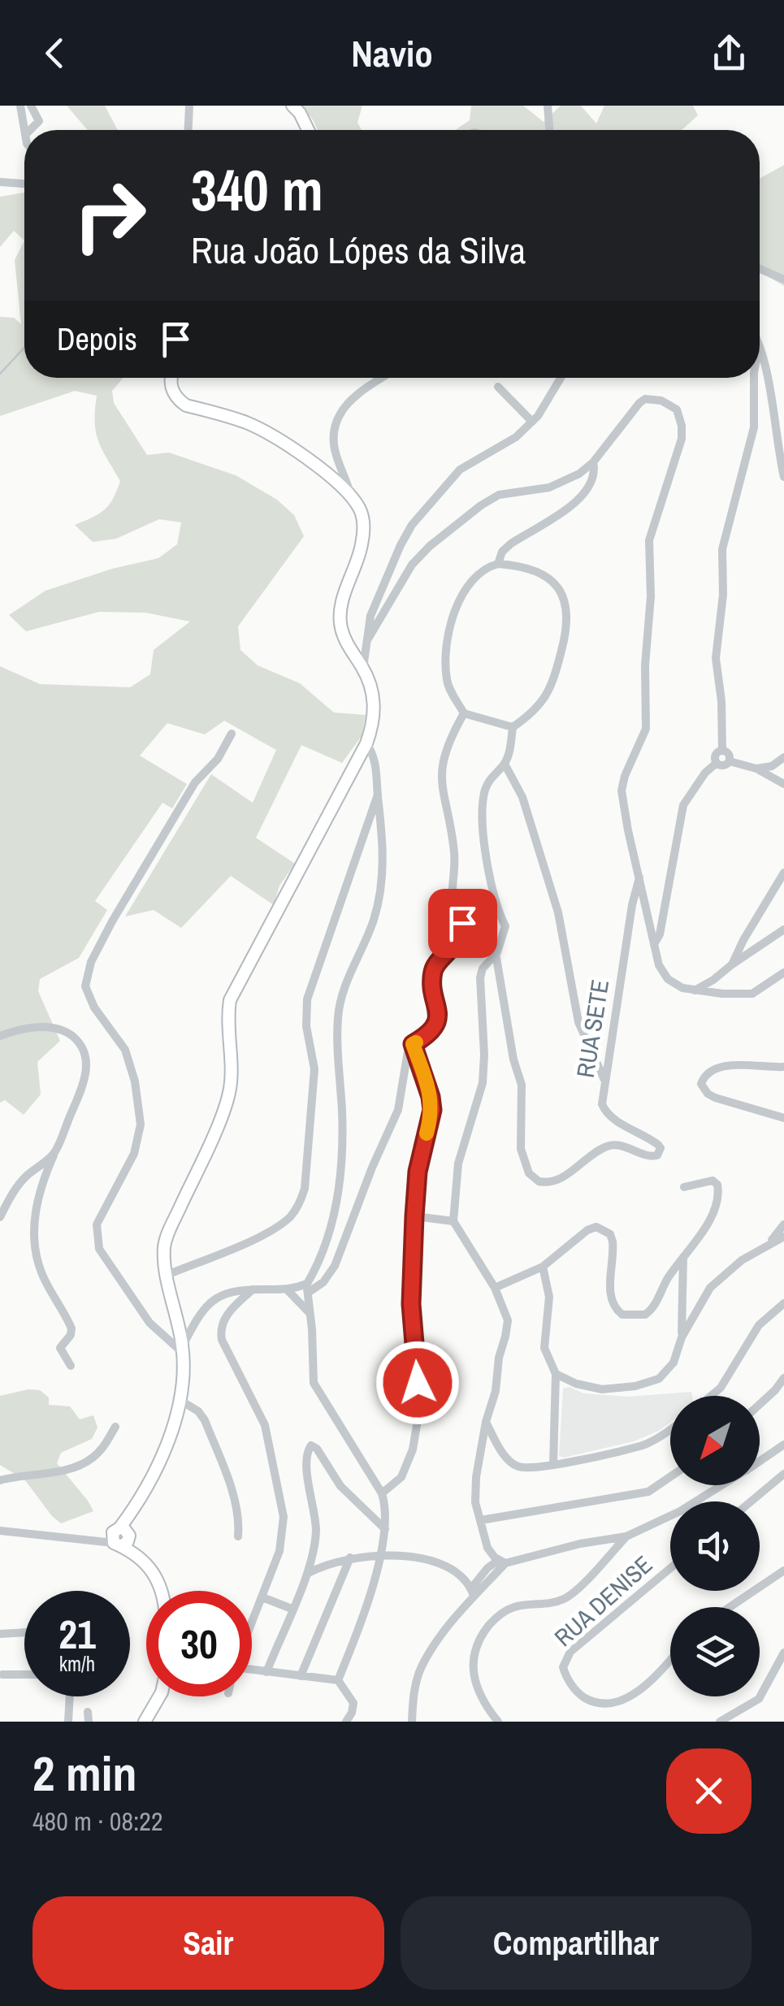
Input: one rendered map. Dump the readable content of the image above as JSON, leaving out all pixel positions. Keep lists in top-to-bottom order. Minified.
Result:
{"streets":{"street":["RUA SETE","RUA DENISE"]},"north":"bottom left","page":{"header":"Navio","turn":["340 m","Rua João Lópes da Silva"],"then":"Depois","speed":"21 km/h","limit":"30","heading":["2 min","480 m · 08:22"],"buttons":["Sair","Compartilhar"]}}
